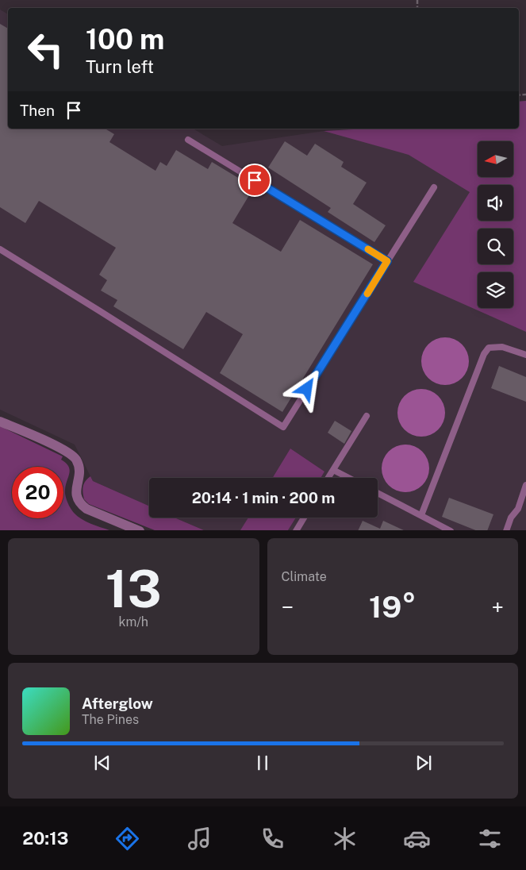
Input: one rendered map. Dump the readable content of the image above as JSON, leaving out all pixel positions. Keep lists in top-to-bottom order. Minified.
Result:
{"north":"left","page":{"turn":["100 m","Turn left"],"then":"Then","limit":"20","trip":"20:14 · 1 min · 200 m","tile":[["13","km/h"],"Climate"],"heat":["−","19°","+"],"song":["Afterglow","The Pines"],"tabs":"20:13"}}
